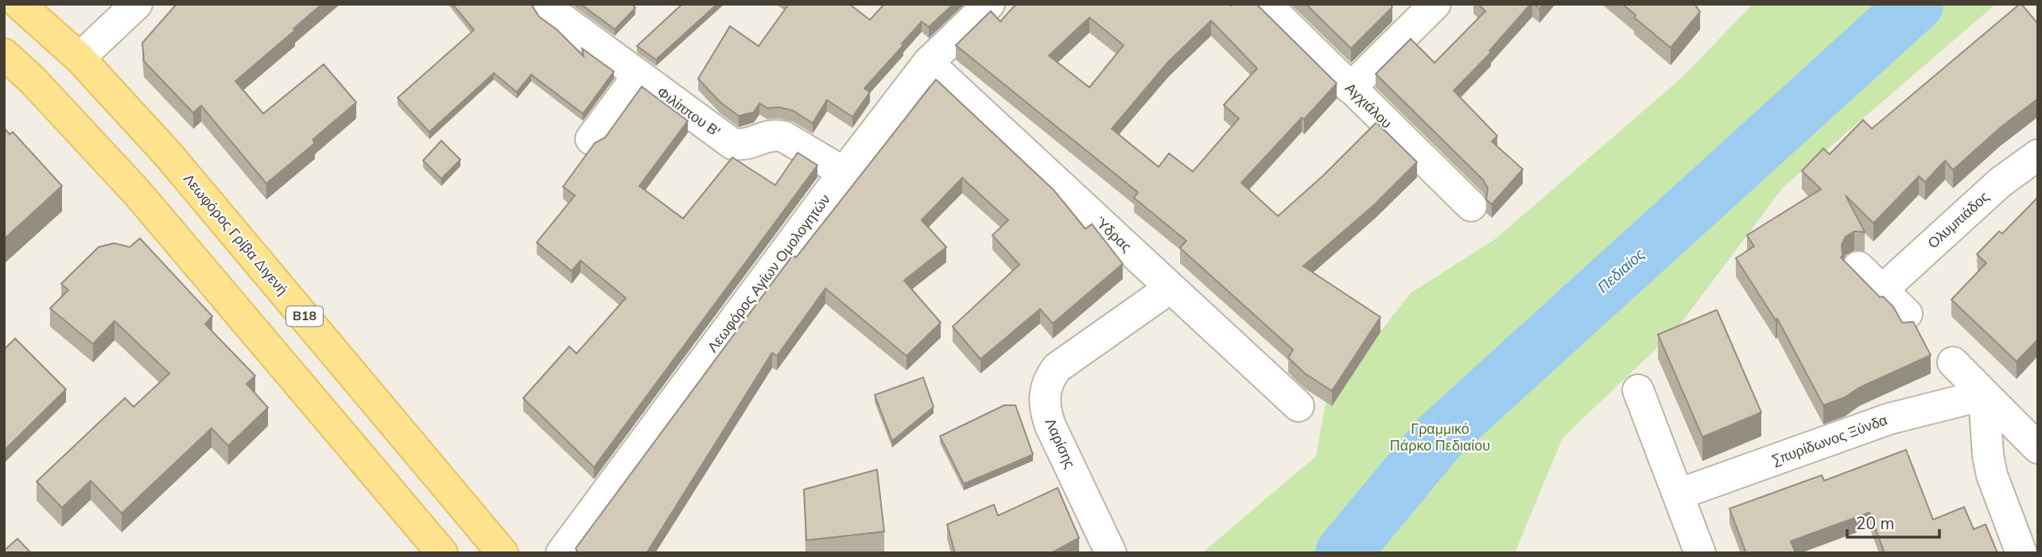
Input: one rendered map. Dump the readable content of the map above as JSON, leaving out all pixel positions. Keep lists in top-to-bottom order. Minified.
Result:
{"streets":{"main road":["Λεωφόρος Γρίβα Διγενή","B18"],"street":["Αγχιάλου","Φιλίππου Β'","Ολυμπιάδος","Ύδρας","Λεωφόρος Αγίων Ομολογητών","Σπυρίδωνος Ξύνδα","Λαρίσης"]},"crossings":[["Φιλίππου Β'","Λεωφόρος Αγίων Ομολογητών"],["Ύδρας","Λεωφόρος Αγίων Ομολογητών"],["Ύδρας","Λαρίσης"]],"water":["Πεδιαίος"],"parks":["Γραμμικό Πάρκο Πεδιαίου"],"scale_bar":"20 m"}
